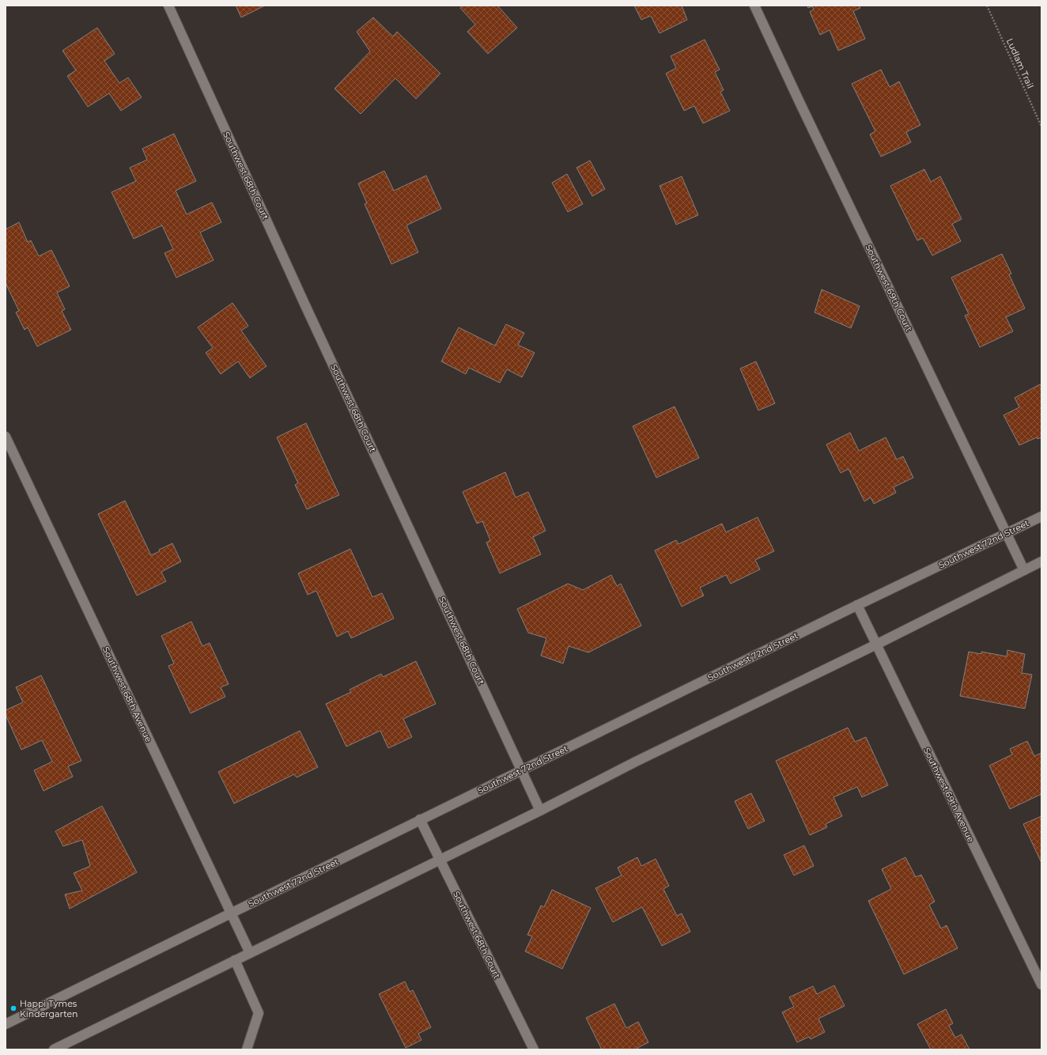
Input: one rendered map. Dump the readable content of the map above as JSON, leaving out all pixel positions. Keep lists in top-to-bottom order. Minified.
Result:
{"streets":{"street":["Southwest 68th Court","Southwest 69th Court","Southwest 72nd Street","Southwest 68th Avenue","Southwest 69th Avenue"],"path":["Ludlam Trail"]},"crossings":[["Southwest 68th Court","Southwest 72nd Street"],["Southwest 69th Court","Southwest 72nd Street"],["Southwest 72nd Street","Southwest 68th Avenue"],["Southwest 72nd Street","Southwest 69th Avenue"]],"places":["Happi Tymes Kindergarten"]}
